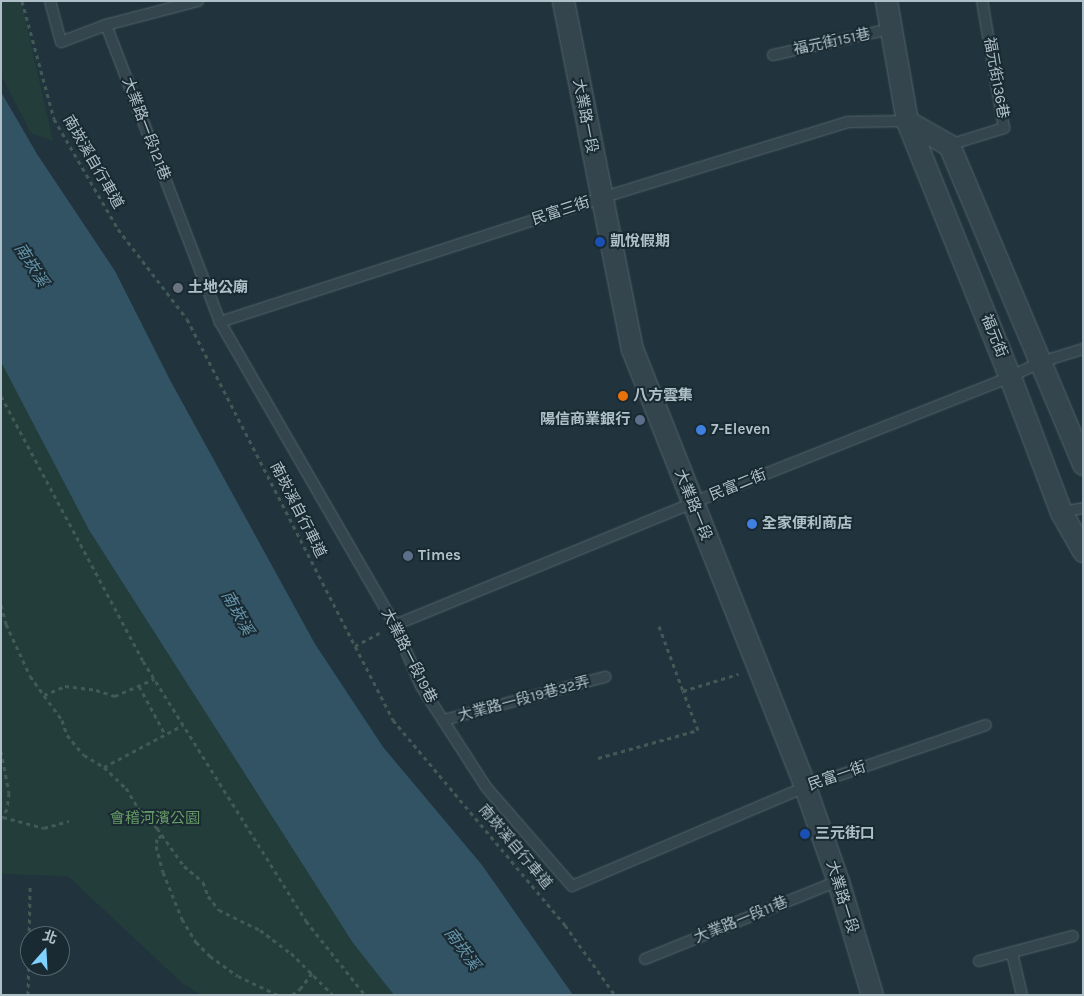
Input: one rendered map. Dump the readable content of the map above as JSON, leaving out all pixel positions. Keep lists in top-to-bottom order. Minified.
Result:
{"streets":{"street":["大業路一段","福元街"],"lane":["福元街151巷","福元街136巷","大業路一段121巷","民富三街","民富二街","大業路一段19巷","大業路一段19巷32弄","民富一街","大業路一段11巷"],"path":["南崁溪自行車道"]},"crossings":[["福元街151巷","福元街"],["大業路一段","民富三街"],["大業路一段","民富二街"],["大業路一段","民富一街"],["大業路一段","大業路一段11巷"],["大業路一段121巷","民富三街"],["大業路一段121巷","大業路一段19巷"],["民富三街","福元街"],["民富三街","大業路一段19巷"],["福元街","民富二街"],["民富二街","大業路一段19巷"],["大業路一段19巷","大業路一段19巷32弄"],["大業路一段19巷","民富一街"]],"water":["南崁溪"],"parks":["會稽河濱公園"],"places":["凱悅假期","土地公廟","八方雲集","陽信商業銀行","7-Eleven","全家便利商店","Times","三元街口"],"north":"top"}
